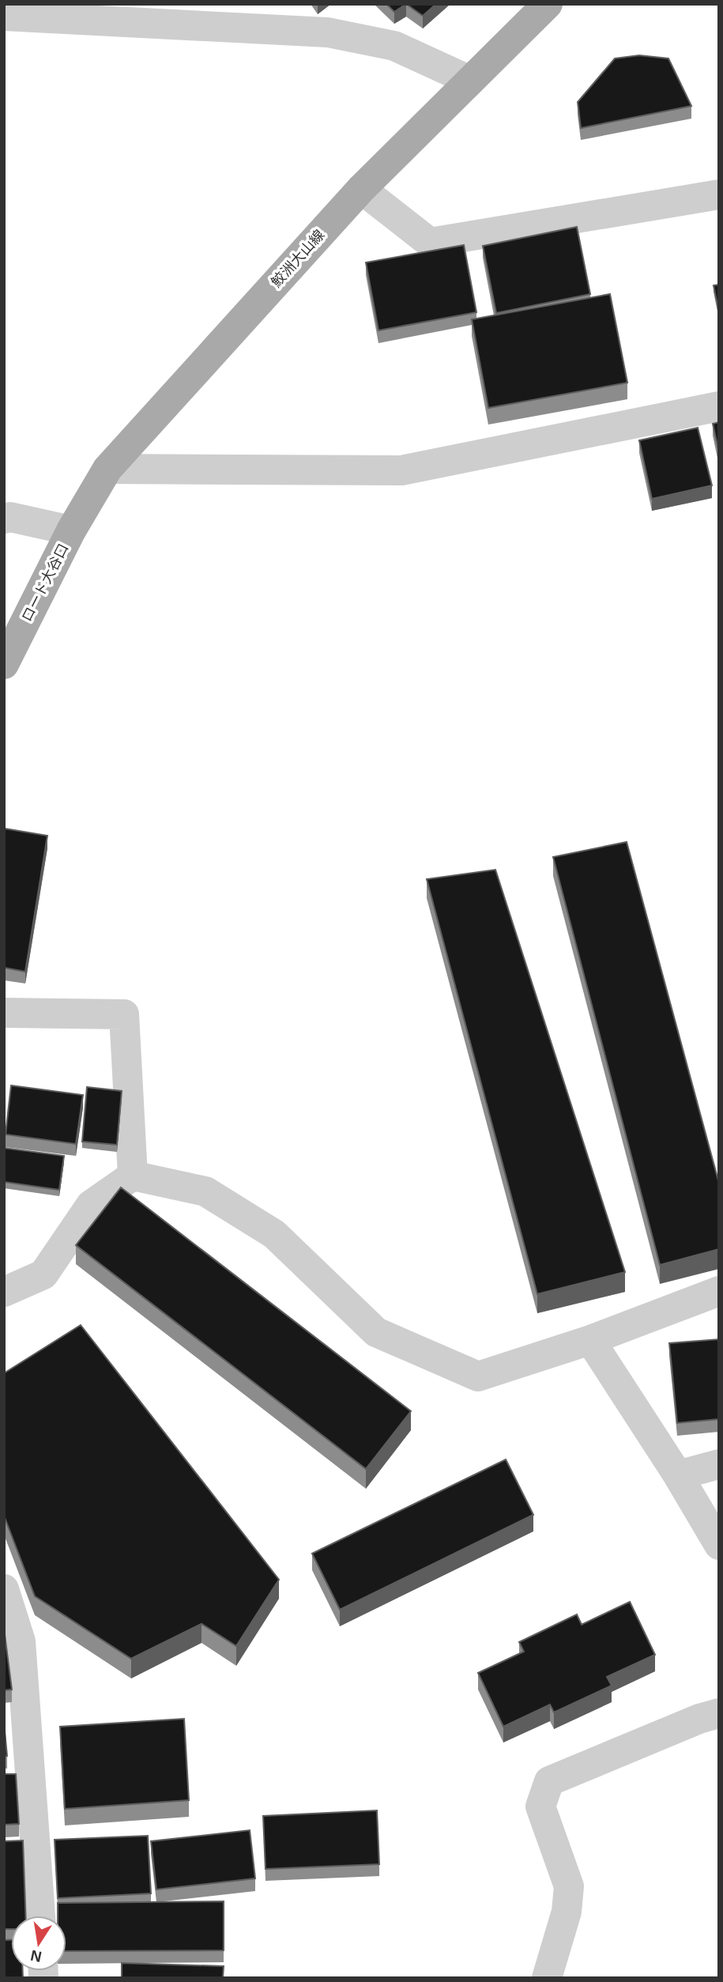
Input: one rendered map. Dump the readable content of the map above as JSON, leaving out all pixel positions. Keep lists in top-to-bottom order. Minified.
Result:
{"streets":{"main road":["鮫洲大山線","ロード大谷口"]},"crossings":[["鮫洲大山線","ロード大谷口"]],"north":"bottom"}
